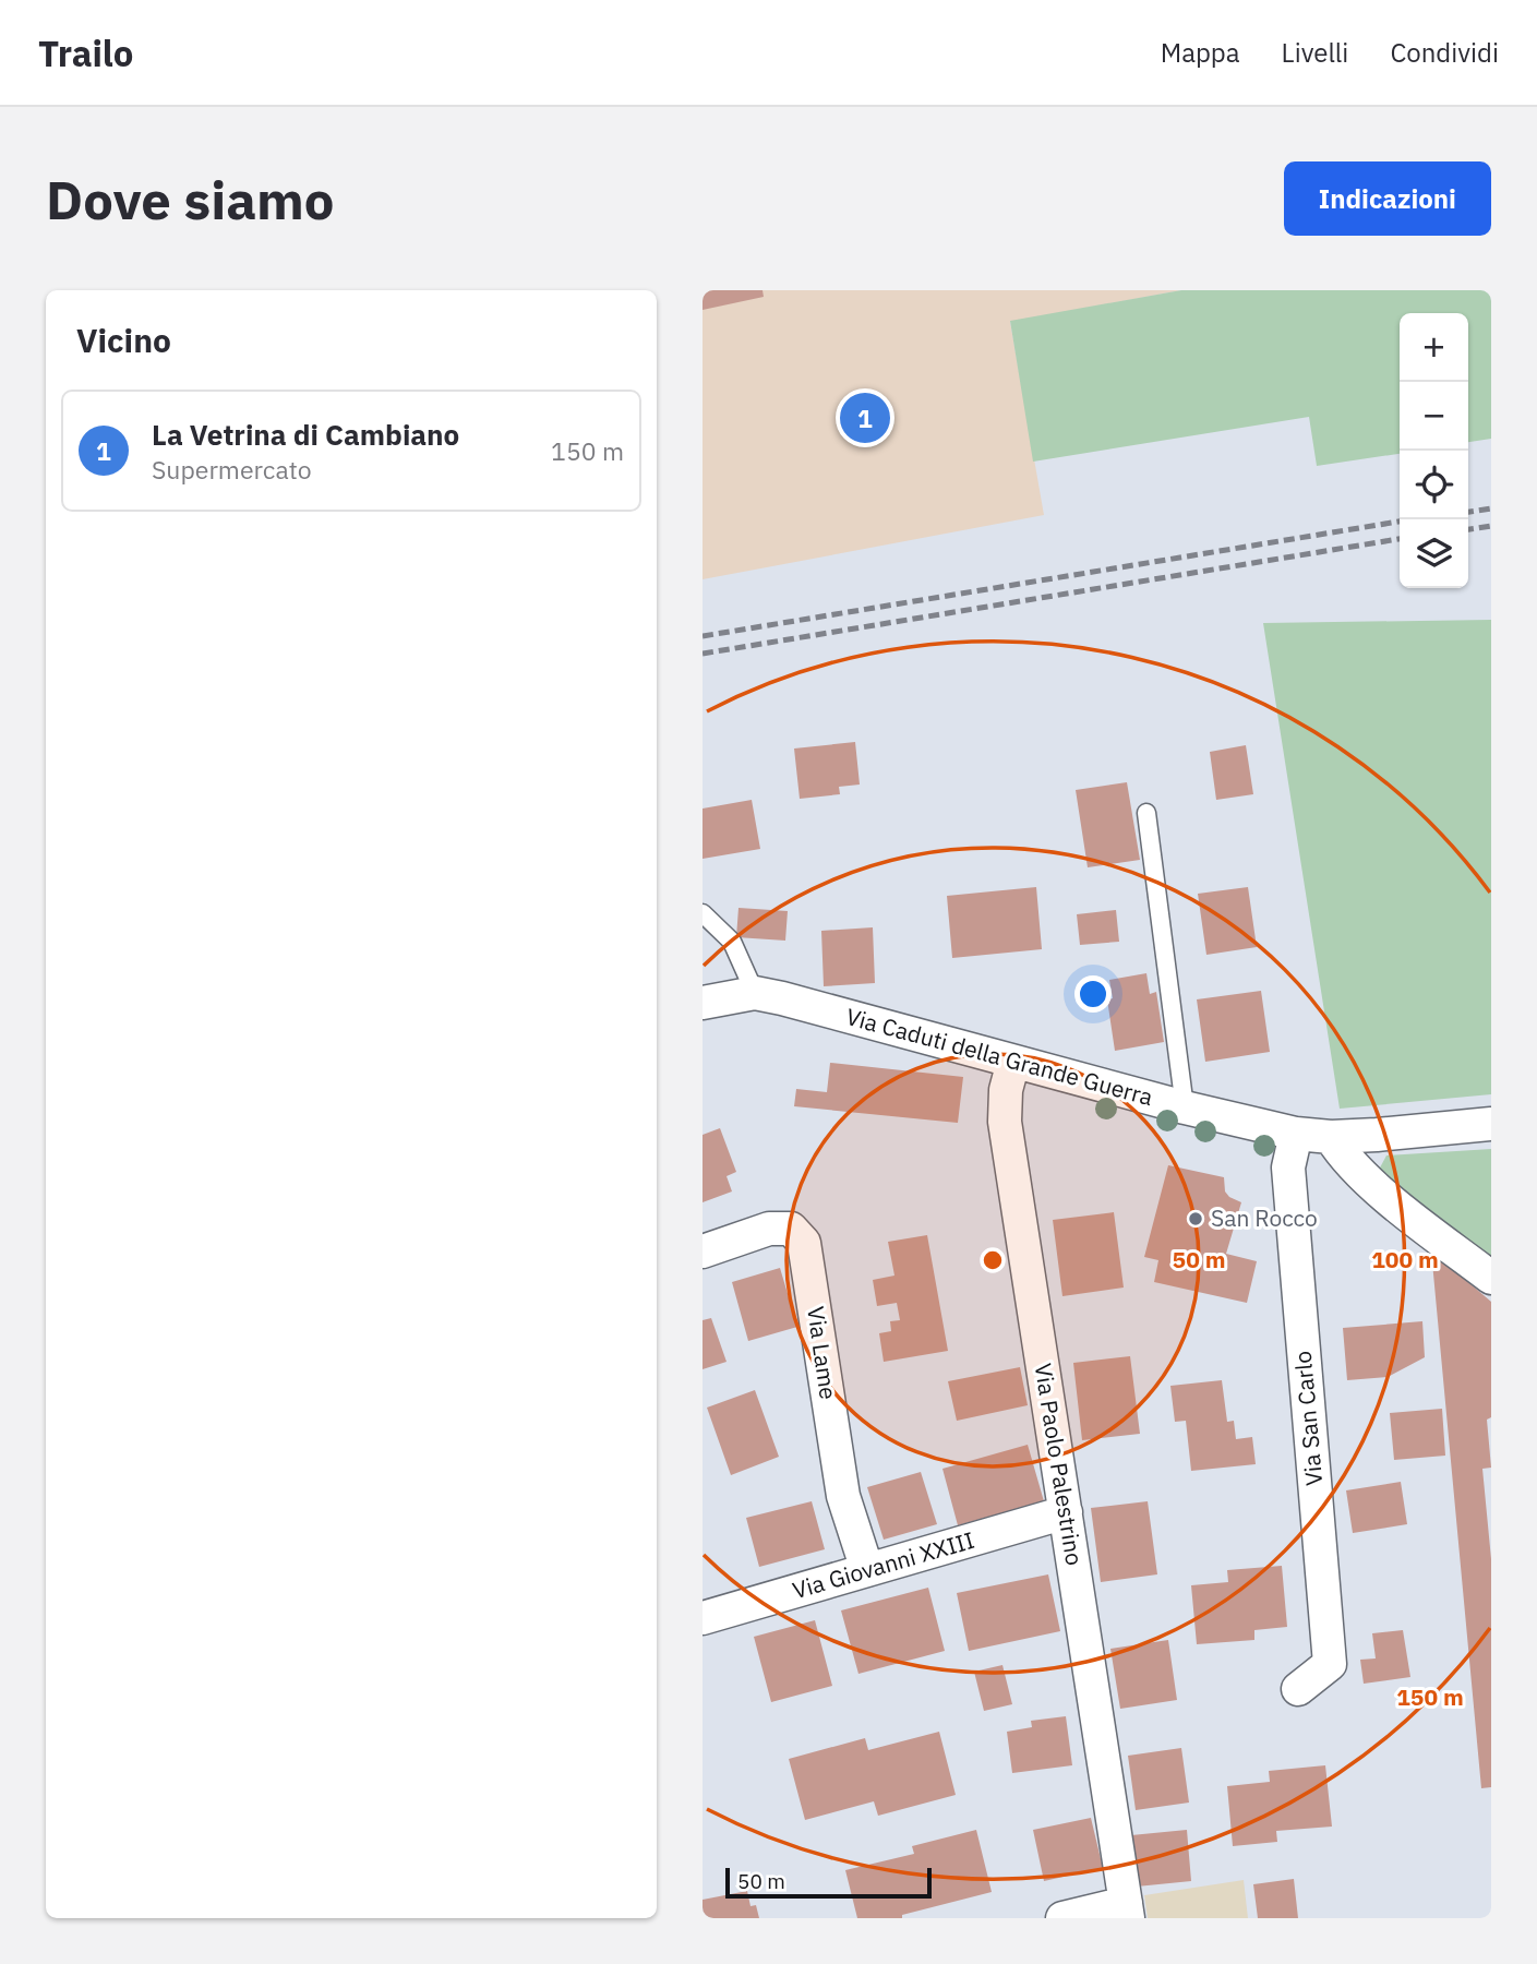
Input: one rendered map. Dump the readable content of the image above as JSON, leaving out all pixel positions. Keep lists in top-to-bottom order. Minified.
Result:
{"streets":{"street":["Via Caduti della Grande Guerra","Via Lame","Via San Carlo","Via Paolo Palestrino","Via Giovanni XXIII"]},"crossings":[["Via Caduti della Grande Guerra","Via San Carlo"],["Via Caduti della Grande Guerra","Via Paolo Palestrino"],["Via Lame","Via Giovanni XXIII"],["Via Paolo Palestrino","Via Giovanni XXIII"]],"places":["San Rocco"],"scale_bar":"50 m","page":{"header":"Trailo","nav":["Mappa","Livelli","Condividi"],"buttons":"Indicazioni","title":"Dove siamo","heading":"Vicino","map_buttons":["+","−"],"pins":"1","list":[{"mark":"1","name":"La Vetrina di Cambiano","note":"Supermercato","value":"150 m"}],"scale":"50 m"},"rings":["50 m","100 m","150 m"]}
